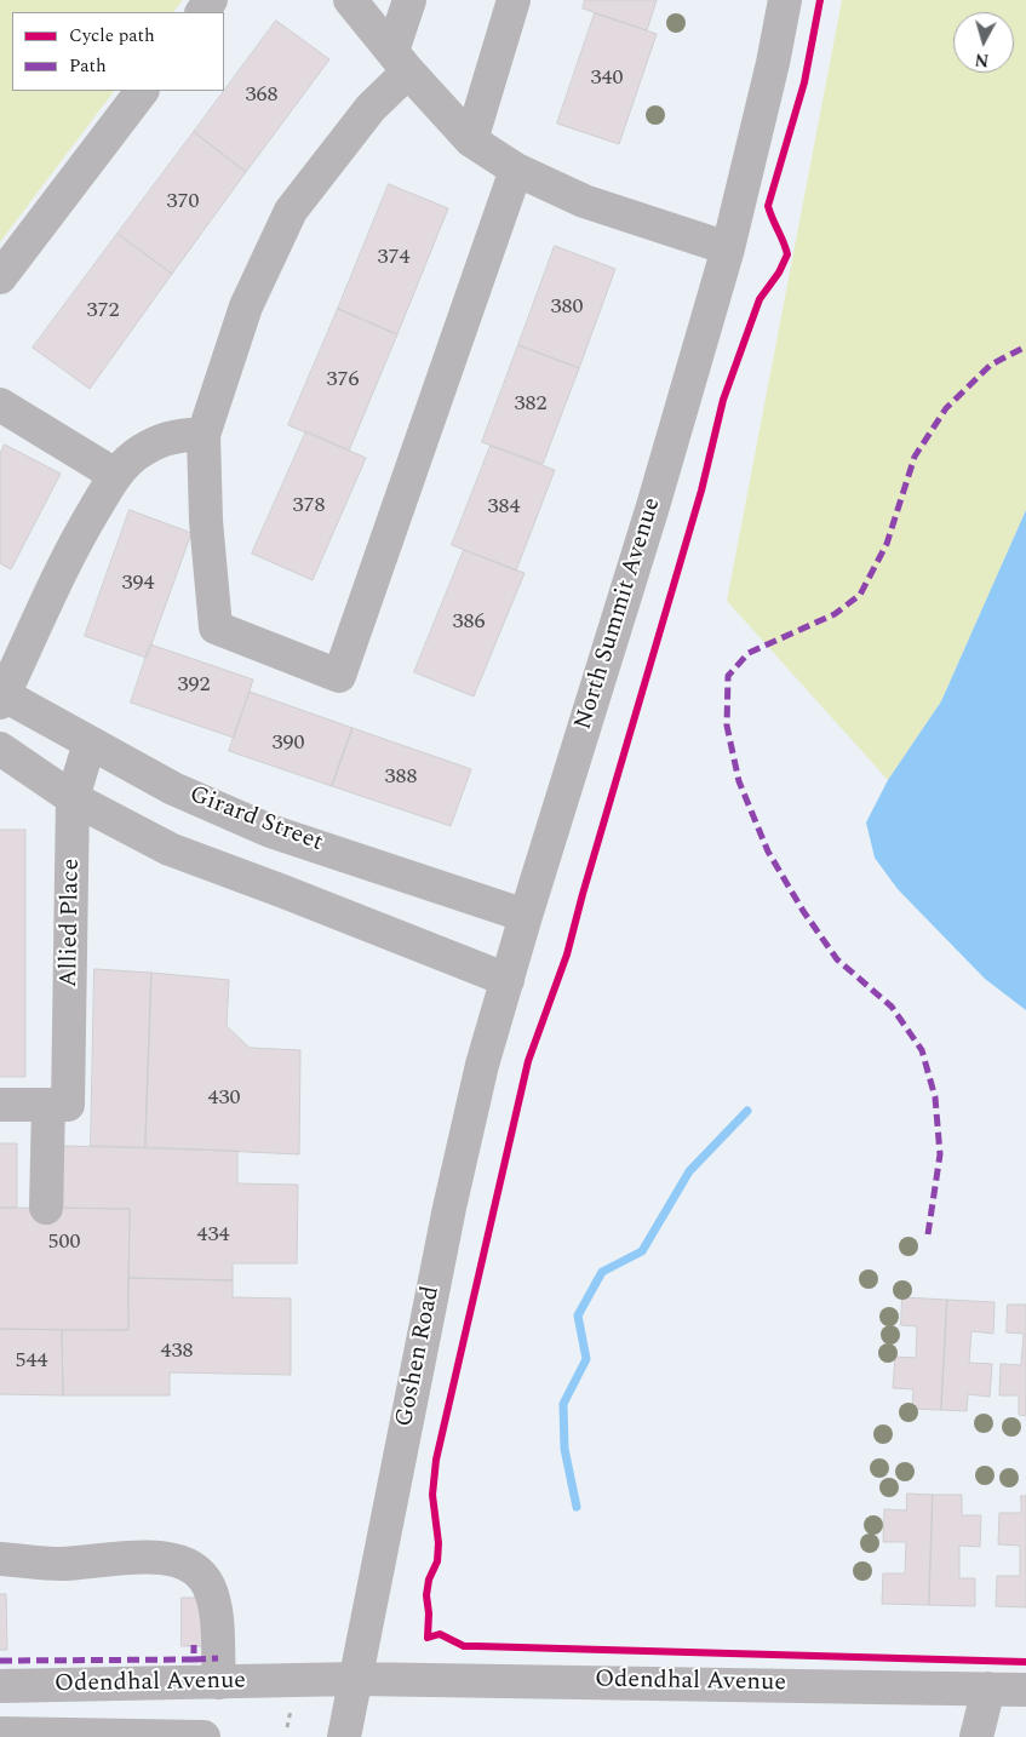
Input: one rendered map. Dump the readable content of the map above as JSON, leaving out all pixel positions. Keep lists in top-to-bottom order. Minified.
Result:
{"streets":{"street":["North Summit Avenue","Girard Street","Allied Place","Goshen Road","Odendhal Avenue"]},"crossings":[["North Summit Avenue","Girard Street"],["North Summit Avenue","Goshen Road"],["Girard Street","Allied Place"],["Goshen Road","Odendhal Avenue"]],"house_numbers":["340","368","370","374","380","372","376","382","378","384","394","386","392","390","388","430","434","500","438","544"],"legend":["Cycle path","Path"],"north":"bottom"}
